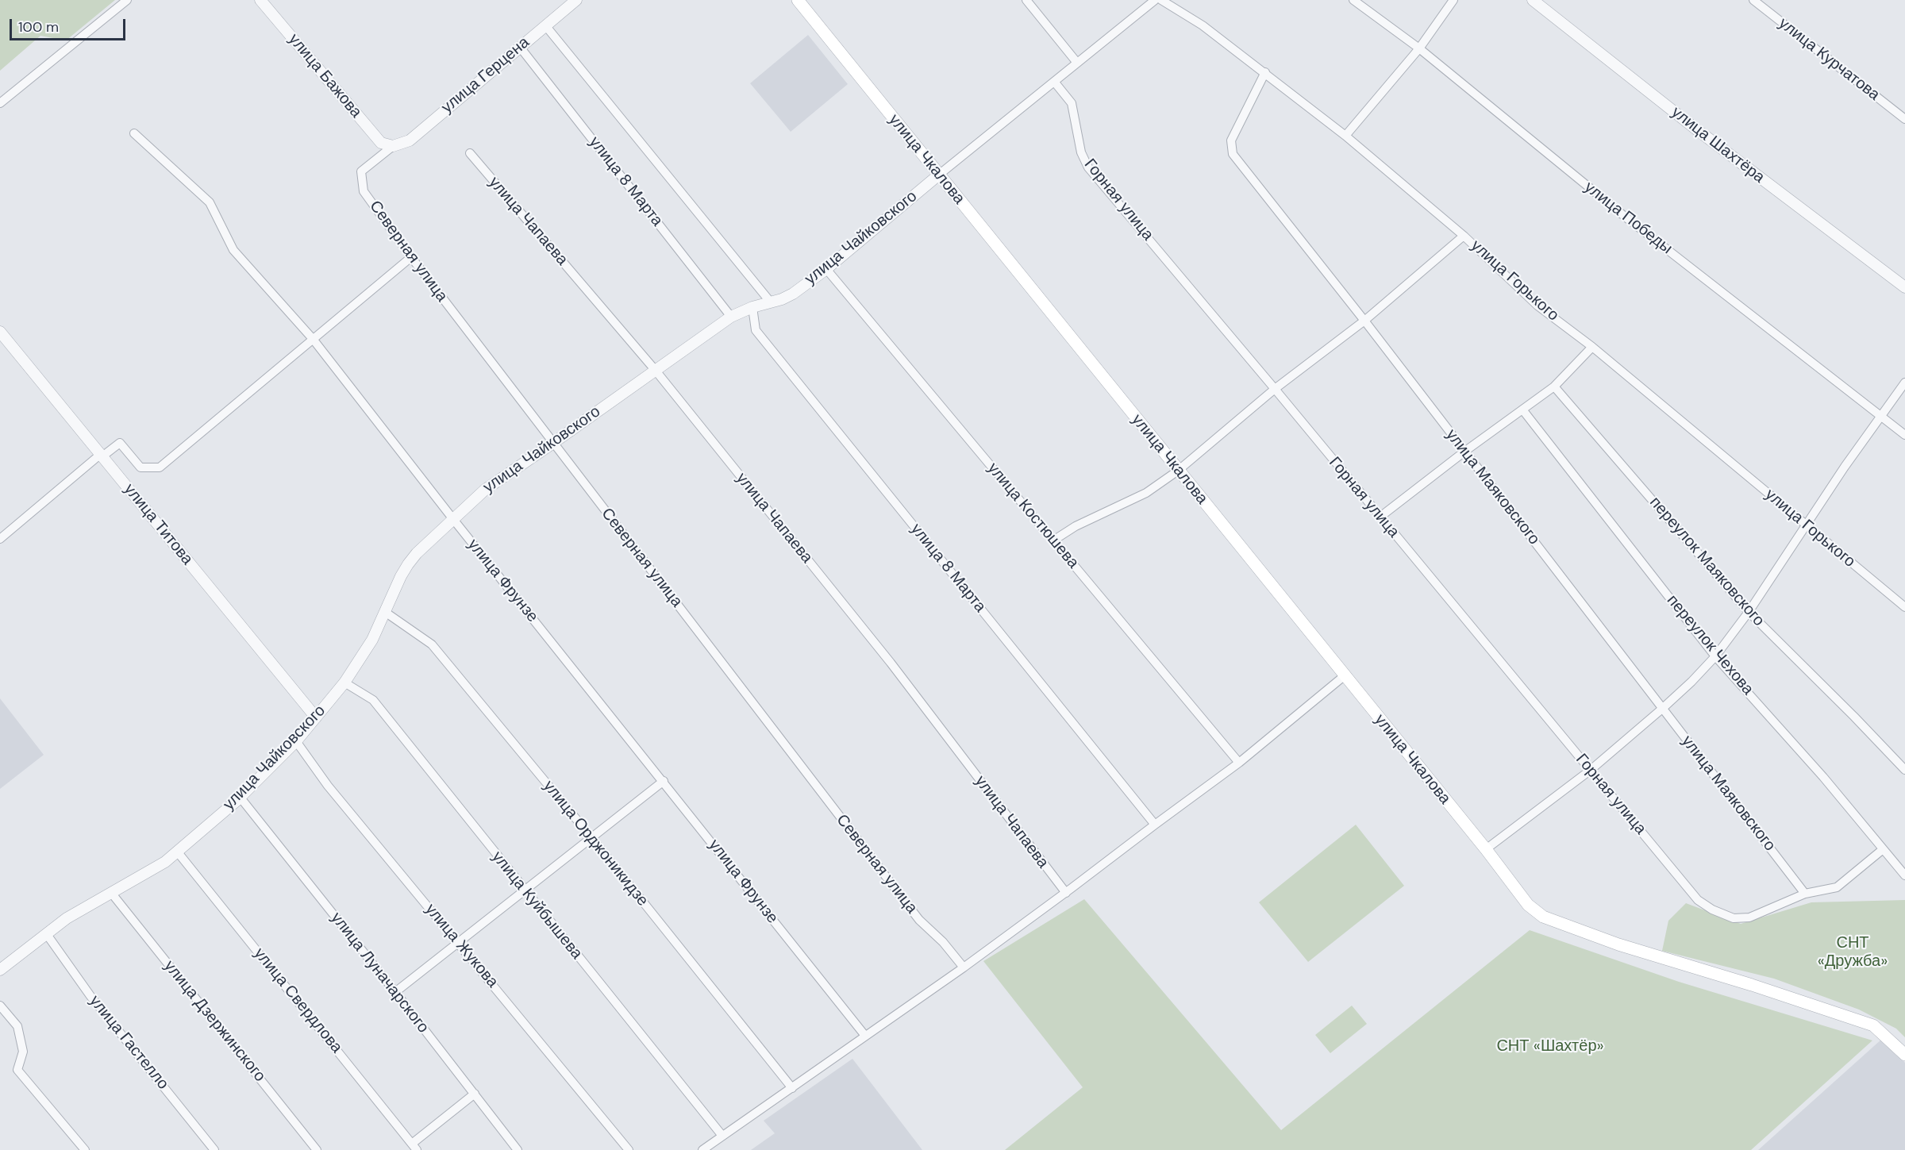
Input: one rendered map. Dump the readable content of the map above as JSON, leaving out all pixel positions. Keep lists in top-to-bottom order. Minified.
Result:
{"streets":{"main road":["улица Чкалова"],"street":["улица Курчатова","улица Герцена","улица Бажова","улица Шахтёра","улица 8 Марта","Горная улица","улица Победы","улица Чапаева","улица Чайковского","Северная улица","улица Горького","улица Маяковского","улица Костюшева","улица Титова","переулок Маяковского","улица Фрунзе","переулок Чехова","улица Орджоникидзе","улица Куйбышева","улица Жукова","улица Луначарского","улица Свердлова","улица Дзержинского","улица Гастелло"]},"crossings":[["улица Герцена","улица Бажова"],["улица Герцена","улица 8 Марта"],["улица Герцена","Северная улица"],["улица Бажова","Северная улица"],["улица Чкалова","улица Чайковского"],["улица 8 Марта","улица Чайковского"],["Горная улица","улица Чайковского"],["Горная улица","улица Маяковского"],["улица Чапаева","улица Чайковского"],["улица Чайковского","Северная улица"],["улица Чайковского","улица Костюшева"],["улица Чайковского","улица Титова"],["улица Чайковского","улица Фрунзе"],["улица Чайковского","улица Орджоникидзе"],["улица Чайковского","улица Куйбышева"],["улица Чайковского","улица Жукова"],["улица Чайковского","улица Луначарского"],["улица Чайковского","улица Свердлова"],["улица Чайковского","улица Дзержинского"],["улица Чайковского","улица Гастелло"],["улица Горького","улица Маяковского"]],"parks":["СНТ «Дружба»","СНТ «Шахтёр»"],"scale_bar":"100 m"}
